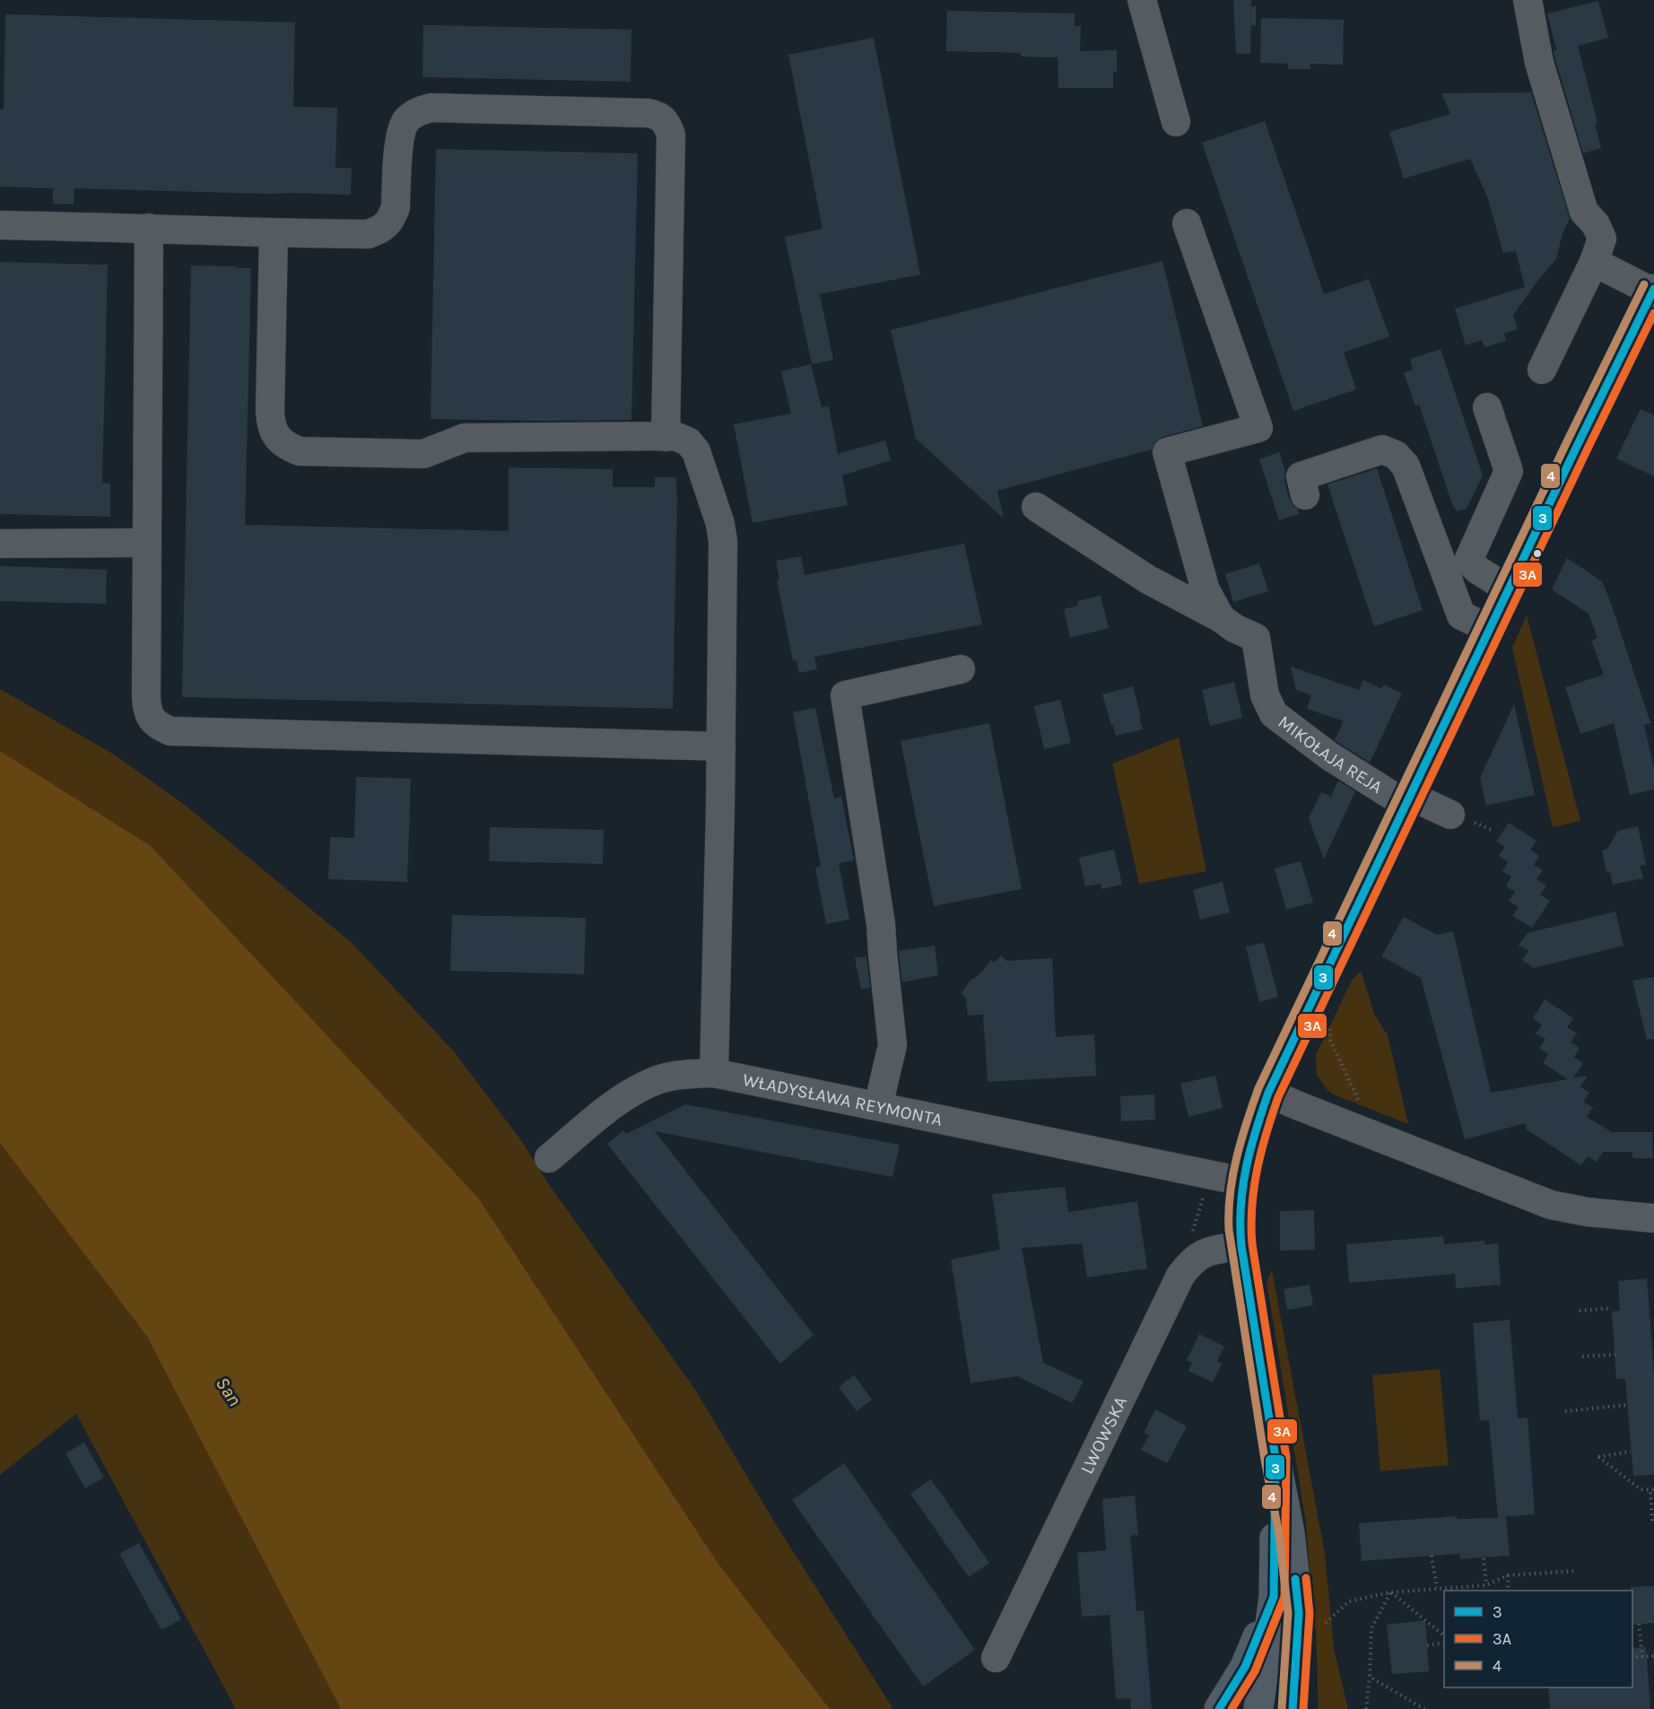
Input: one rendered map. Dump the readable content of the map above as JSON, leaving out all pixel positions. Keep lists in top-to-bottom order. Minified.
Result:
{"streets":{"street":["MIKOŁAJA REJA","WŁADYSŁAWA REYMONTA","LWOWSKA"]},"water":["San"],"lines":["transit line 4","transit line 3","transit line 3A"],"legend":["3","3A","4"]}
